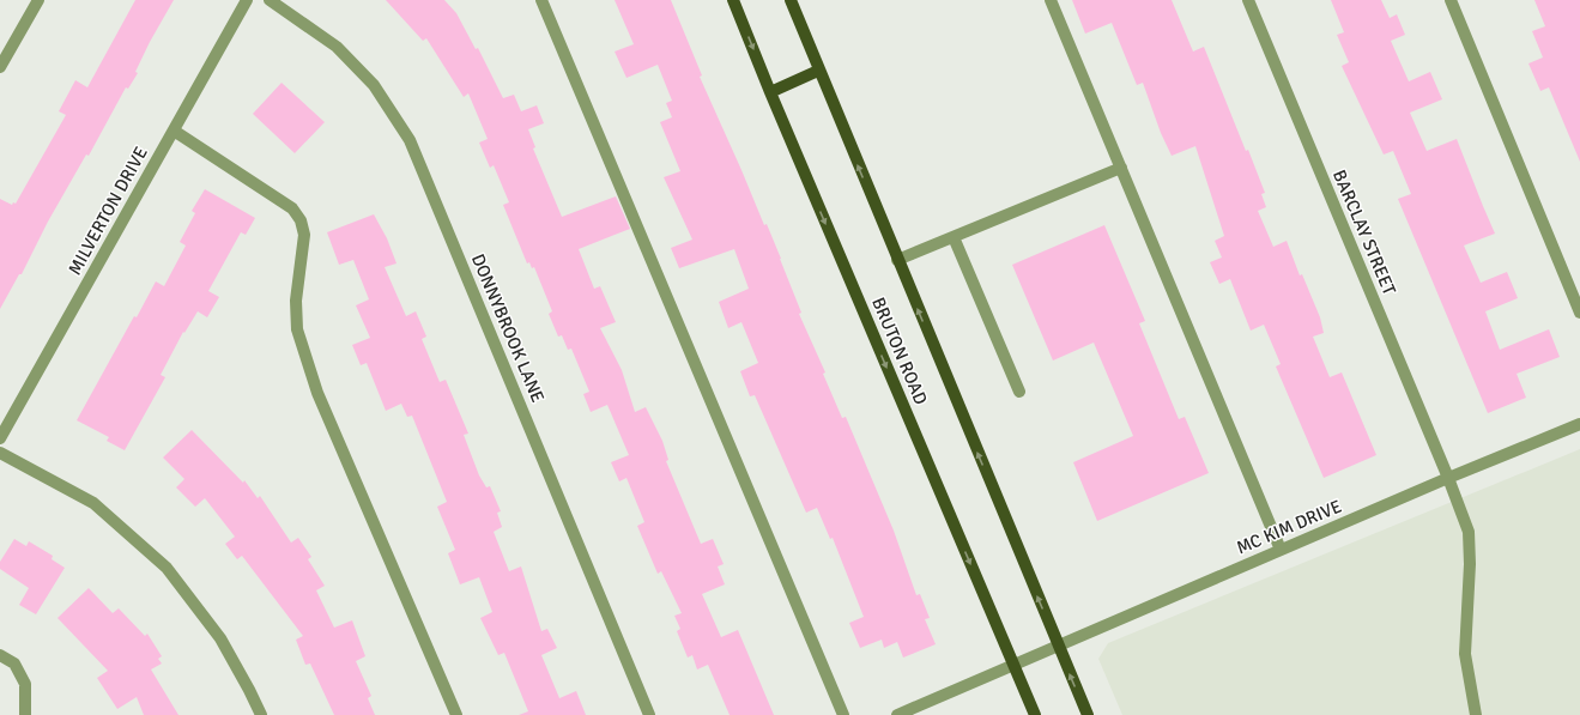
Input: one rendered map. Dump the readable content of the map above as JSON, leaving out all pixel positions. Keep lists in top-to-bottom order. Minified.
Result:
{"streets":{"main road":["BRUTON ROAD"],"street":["MILVERTON DRIVE","BARCLAY STREET","DONNYBROOK LANE","MC KIM DRIVE"]},"crossings":[["BARCLAY STREET","MC KIM DRIVE"],["BRUTON ROAD","MC KIM DRIVE"]]}
